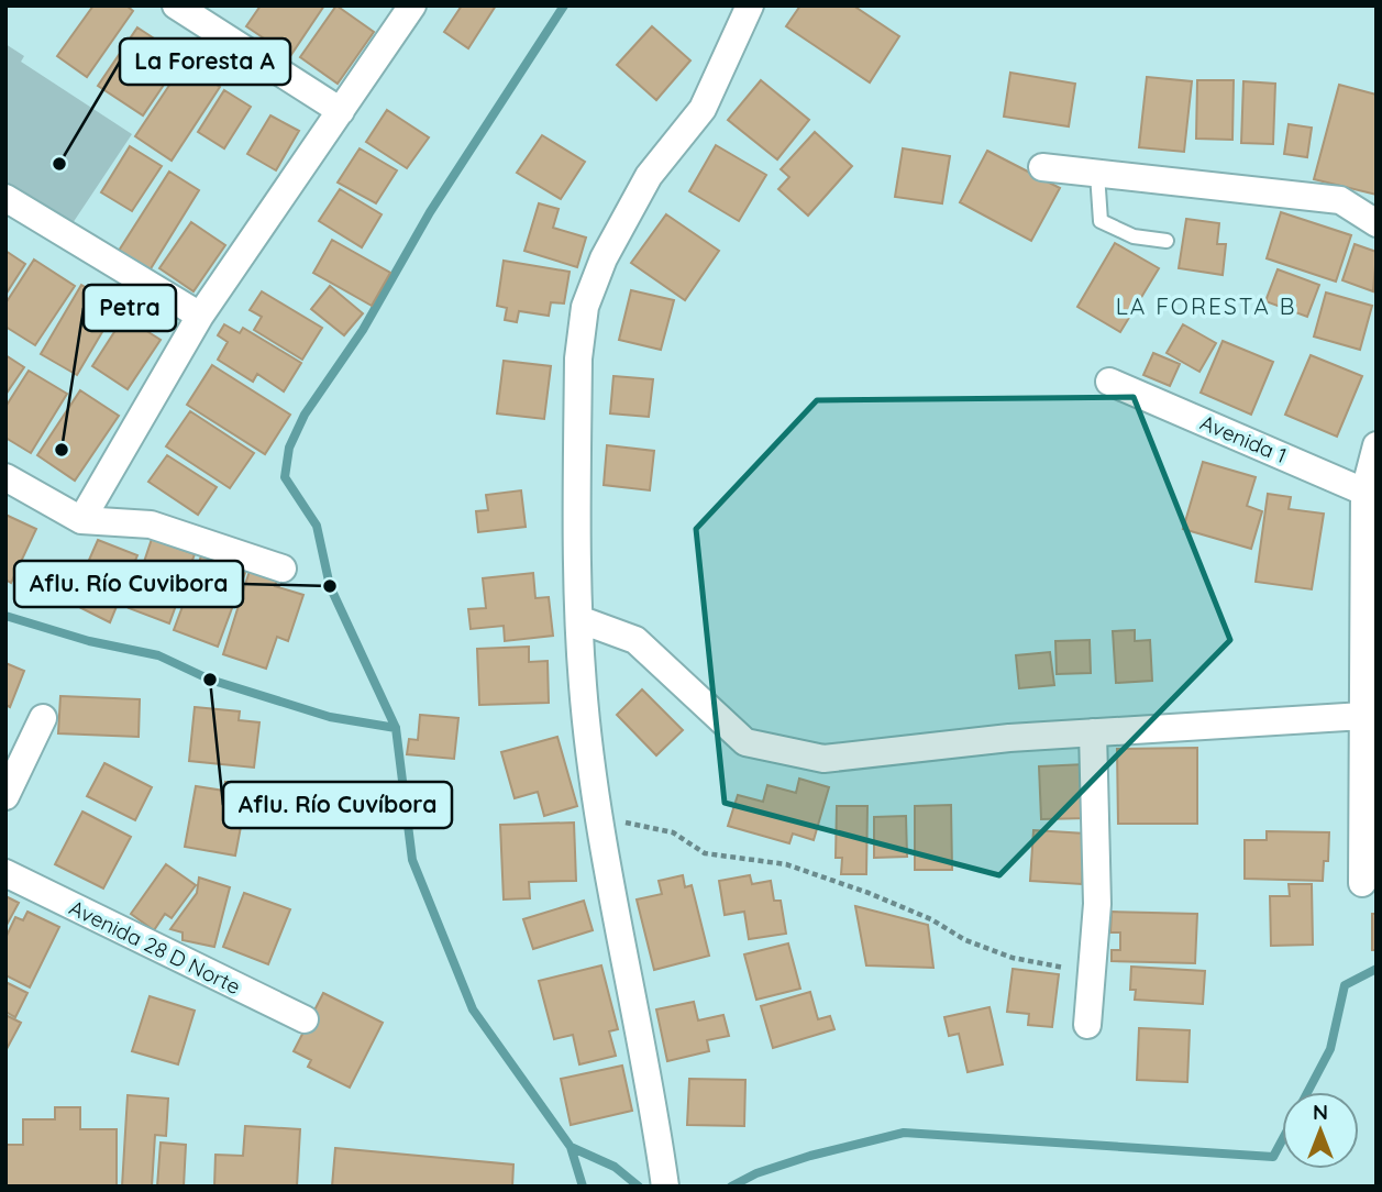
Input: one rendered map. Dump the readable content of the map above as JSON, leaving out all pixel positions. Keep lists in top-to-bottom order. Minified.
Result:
{"streets":{"street":["Avenida 1","Avenida 28 D Norte"]},"districts":["LA FORESTA B"],"places":["La Foresta A","Petra","Aflu. Río Cuvibora","Aflu. Río Cuvíbora"],"north":"top"}
